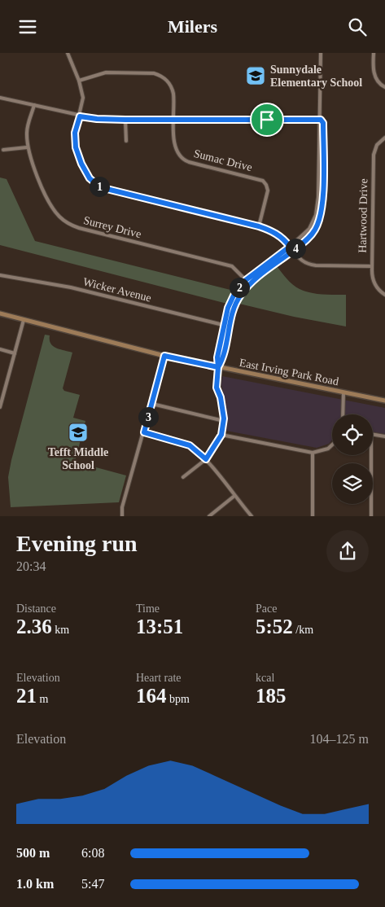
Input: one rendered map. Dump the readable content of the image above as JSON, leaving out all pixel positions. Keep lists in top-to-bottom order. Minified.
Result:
{"streets":{"main road":["East Irving Park Road"],"street":["Sumac Drive","Hartwood Drive","Surrey Drive","Wicker Avenue"]},"places":{"school or university":["Sunnydale Elementary School","Tefft Middle School"]},"page":{"header":"Milers","pins":["1","4","2","3"],"heading":["Evening run","20:34"],"stats":[["Distance","2.36 km"],["Time","13:51"],["Pace","5:52 /km"],["Elevation","21 m"],["Heart rate","164 bpm"],["kcal","185"]],"chart":["Elevation","104–125 m"],"list":[{"name":"500 m","note":"6:08"},{"name":"1.0 km","note":"5:47"}]}}
